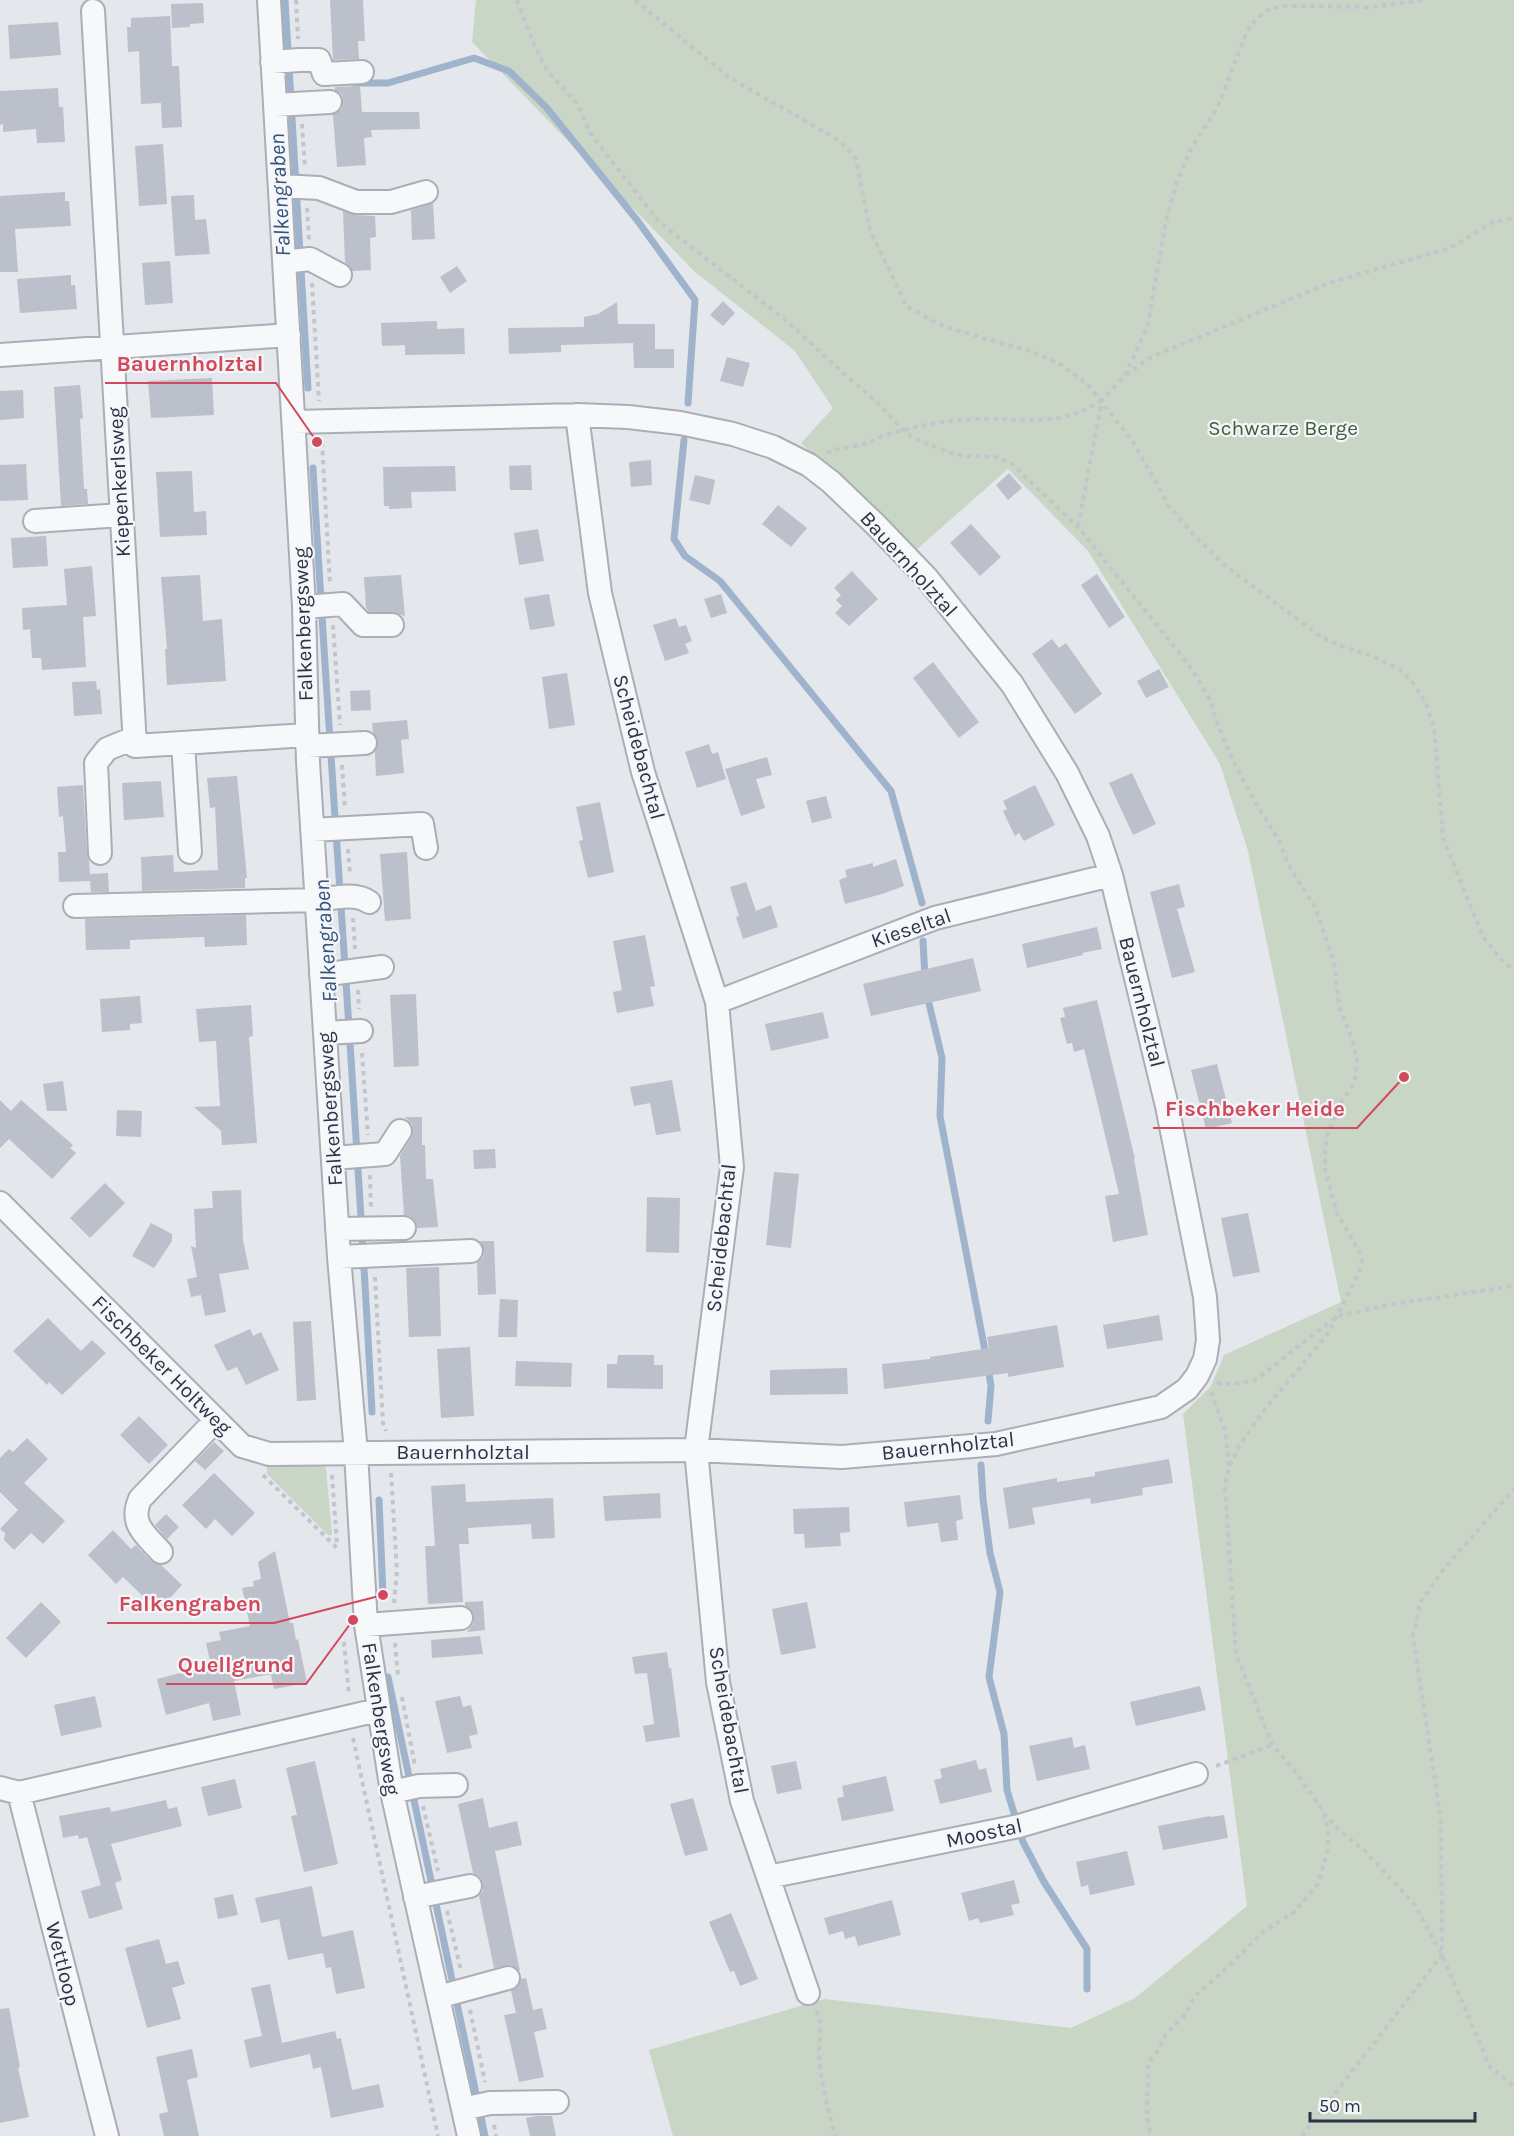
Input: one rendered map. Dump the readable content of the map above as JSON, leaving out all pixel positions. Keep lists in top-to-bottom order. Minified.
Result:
{"streets":{"street":["Kiepenkerlsweg","Bauernholztal","Falkenbergsweg","Scheidebachtal","Kieseltal","Fischbeker Holtweg","Moostal","Wettloop"]},"crossings":[["Bauernholztal","Falkenbergsweg"],["Bauernholztal","Scheidebachtal"],["Bauernholztal","Kieseltal"],["Bauernholztal","Fischbeker Holtweg"],["Falkenbergsweg","Fischbeker Holtweg"],["Scheidebachtal","Kieseltal"],["Scheidebachtal","Moostal"]],"water":["Falkengraben"],"parks":["Schwarze Berge"],"places":["Bauernholztal","Fischbeker Heide","Falkengraben","Quellgrund"],"scale_bar":"50 m"}
